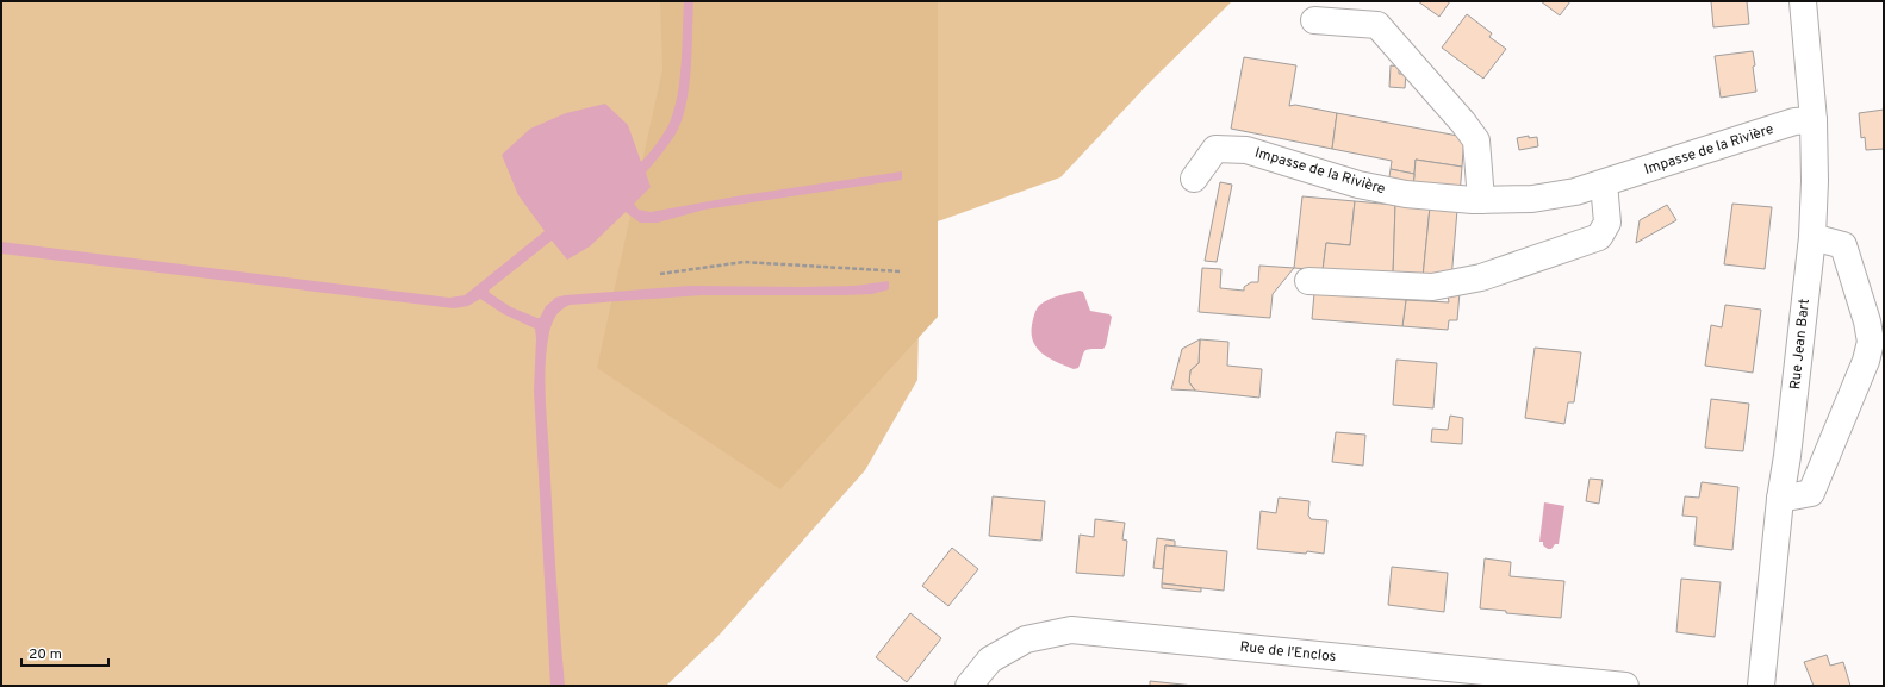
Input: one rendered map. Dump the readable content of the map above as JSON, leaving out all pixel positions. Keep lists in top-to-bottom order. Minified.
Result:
{"streets":{"street":["Impasse de la Rivière","Rue Jean Bart","Rue de l'Enclos"]},"crossings":[["Impasse de la Rivière","Rue Jean Bart"]],"scale_bar":"20 m"}
